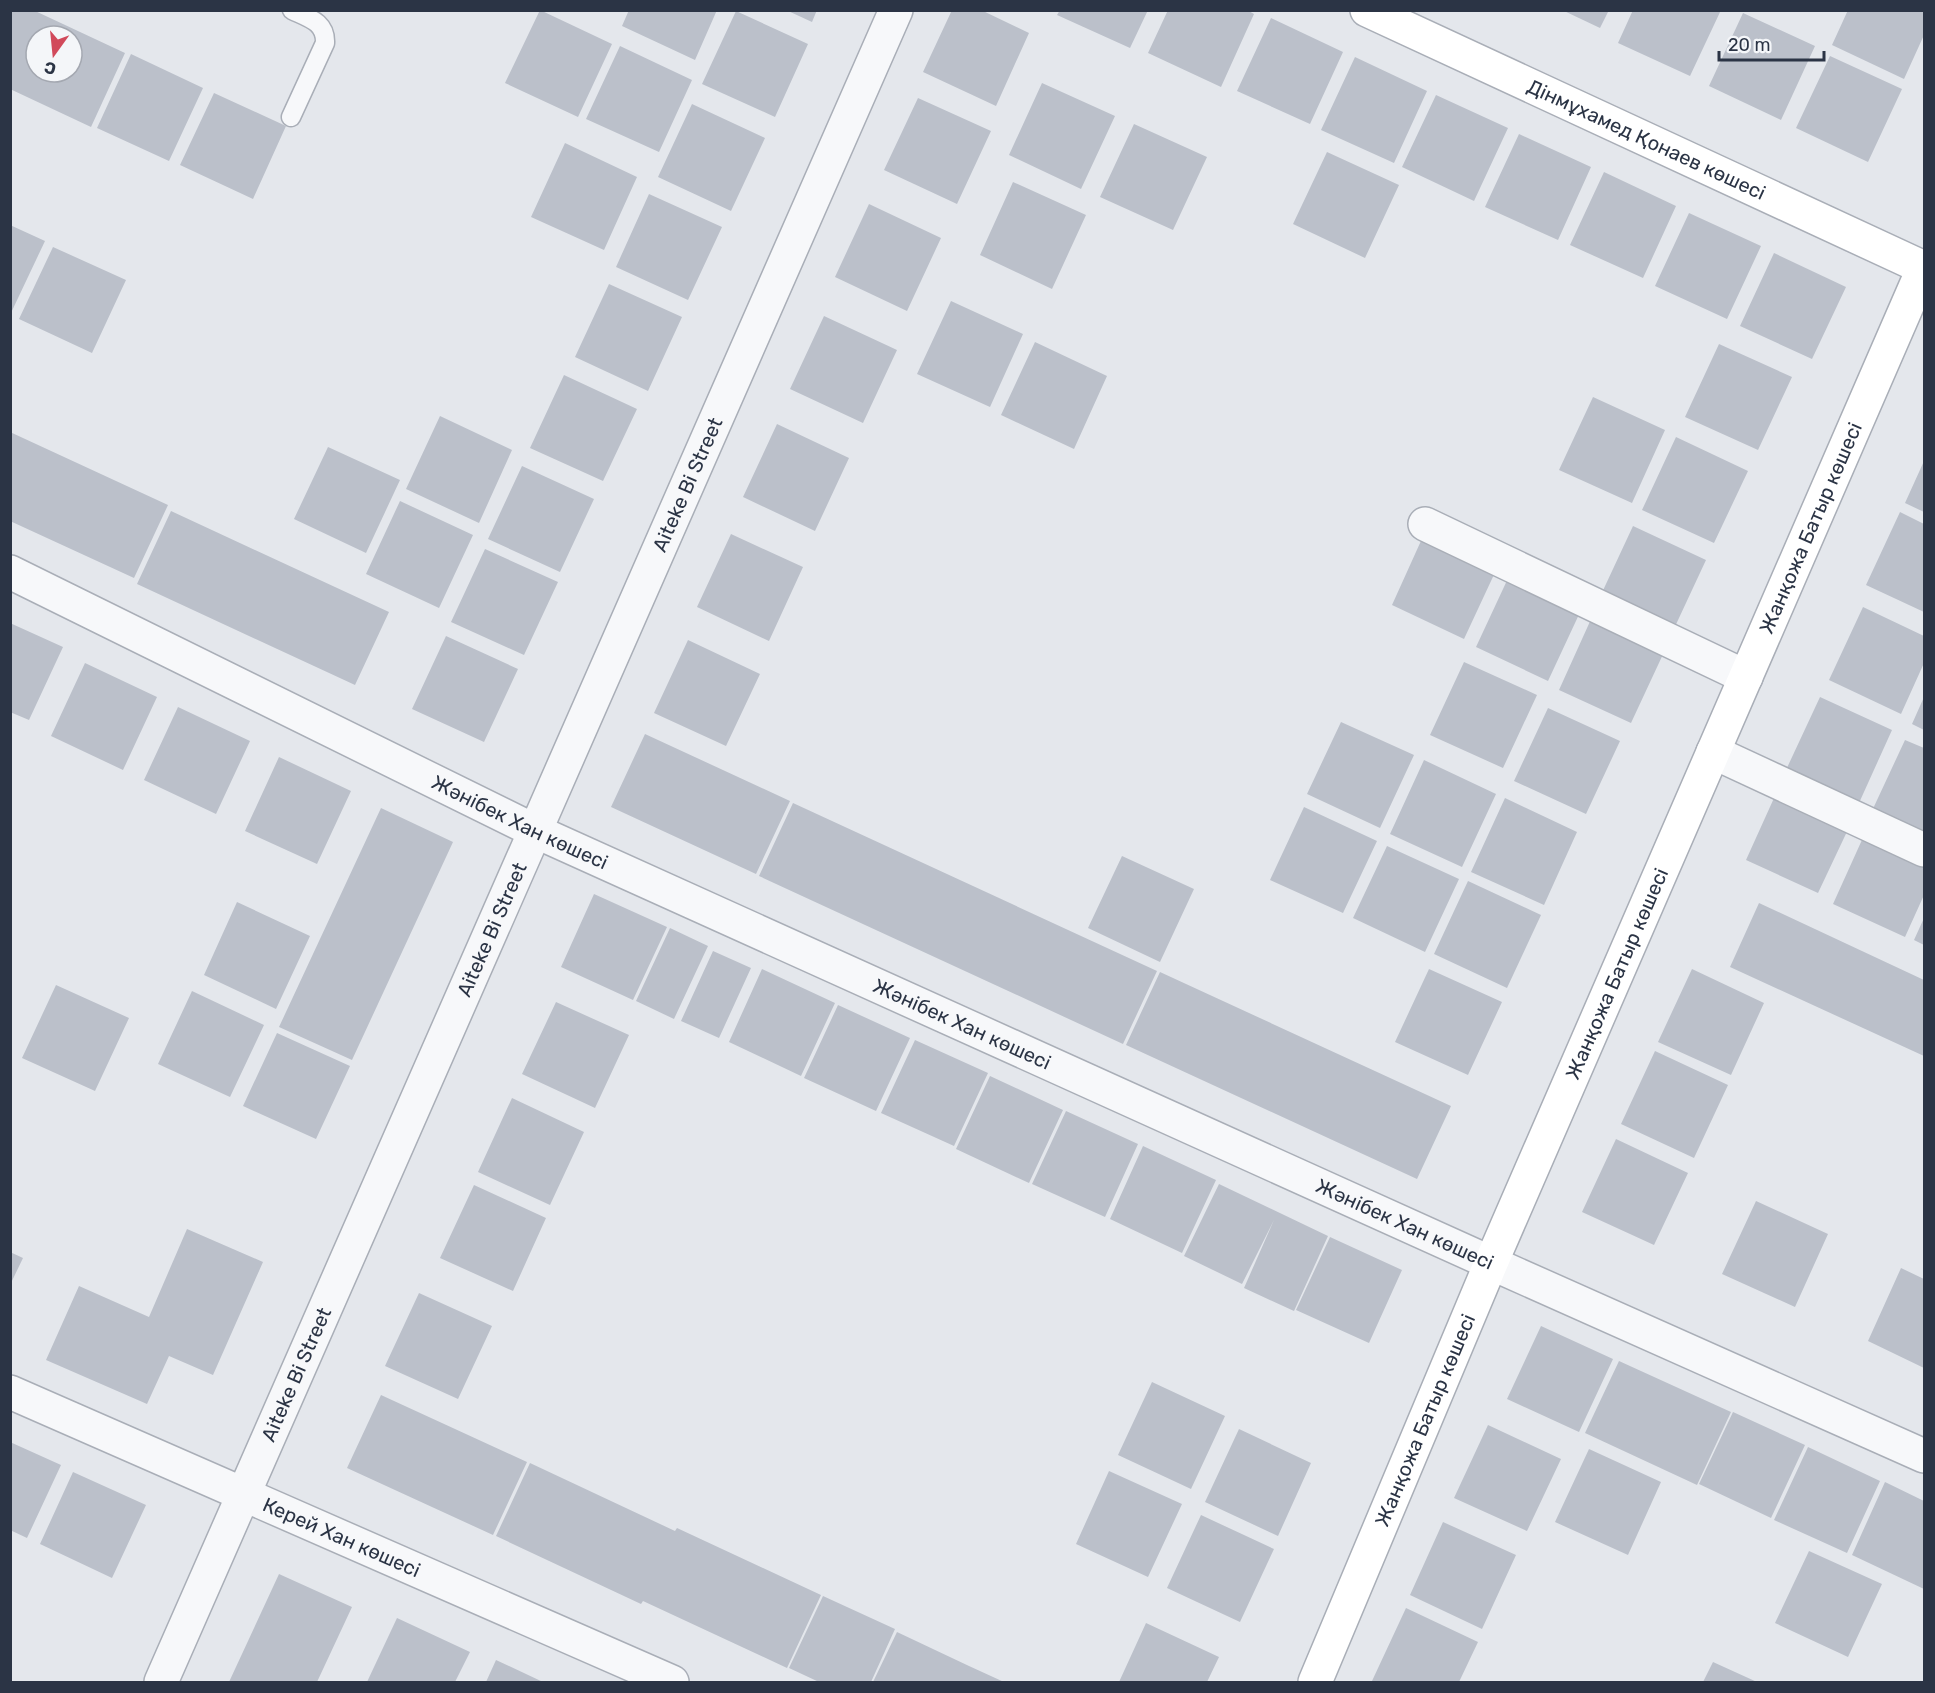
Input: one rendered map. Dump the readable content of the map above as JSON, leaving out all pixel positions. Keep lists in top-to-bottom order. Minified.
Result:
{"streets":{"main road":["Дінмұхамед Қонаев көшесі","Жанқожа Батыр көшесі"],"street":["Aiteke Bi Street","Жәнібек Хан көшесі","Керей Хан көшесі"]},"crossings":[["Дінмұхамед Қонаев көшесі","Жанқожа Батыр көшесі"],["Aiteke Bi Street","Жәнібек Хан көшесі"],["Aiteke Bi Street","Керей Хан көшесі"],["Жанқожа Батыр көшесі","Жәнібек Хан көшесі"]],"scale_bar":"20 m","north":"bottom"}
